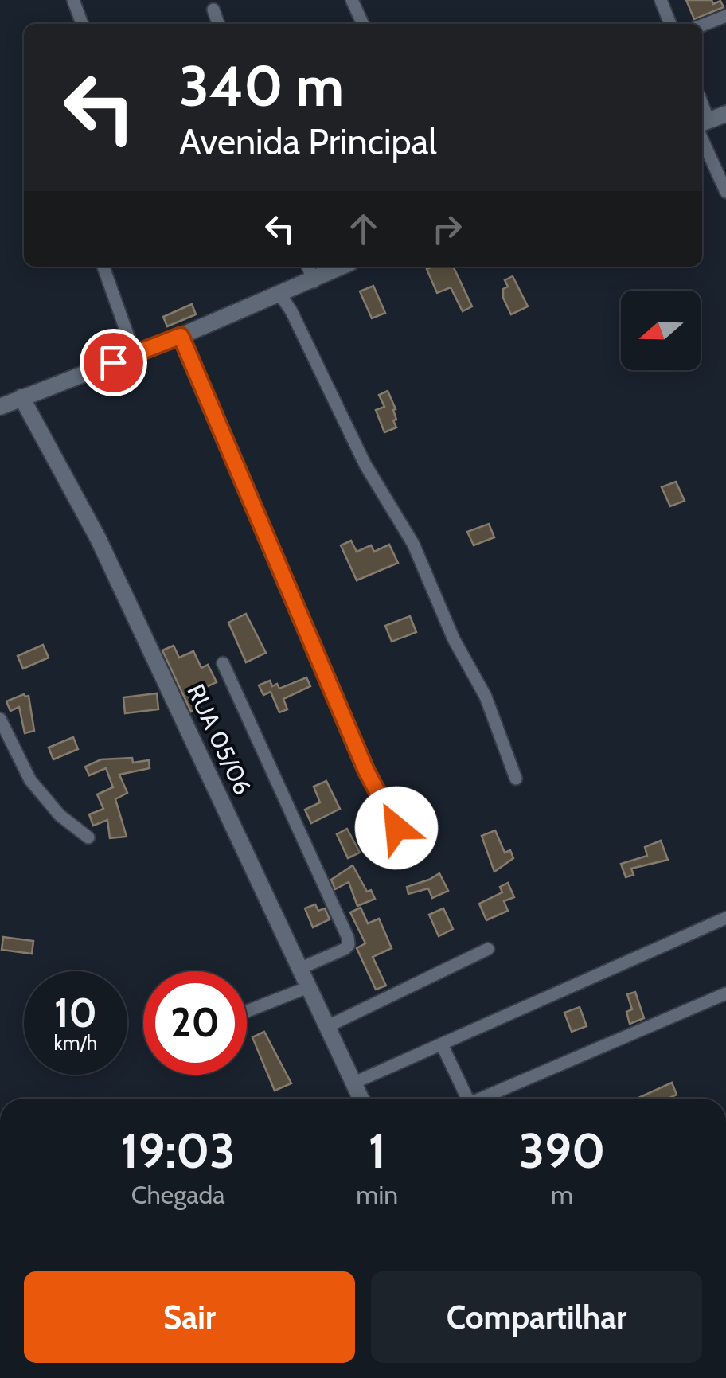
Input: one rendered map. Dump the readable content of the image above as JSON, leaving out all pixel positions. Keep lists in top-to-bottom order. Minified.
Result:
{"streets":{"street":["RUA 05/06"]},"north":"left","page":{"turn":["340 m","Avenida Principal"],"speed":"10 km/h","limit":"20","eta":["19:03","Chegada","1","min","390","m"],"buttons":["Sair","Compartilhar"]}}
